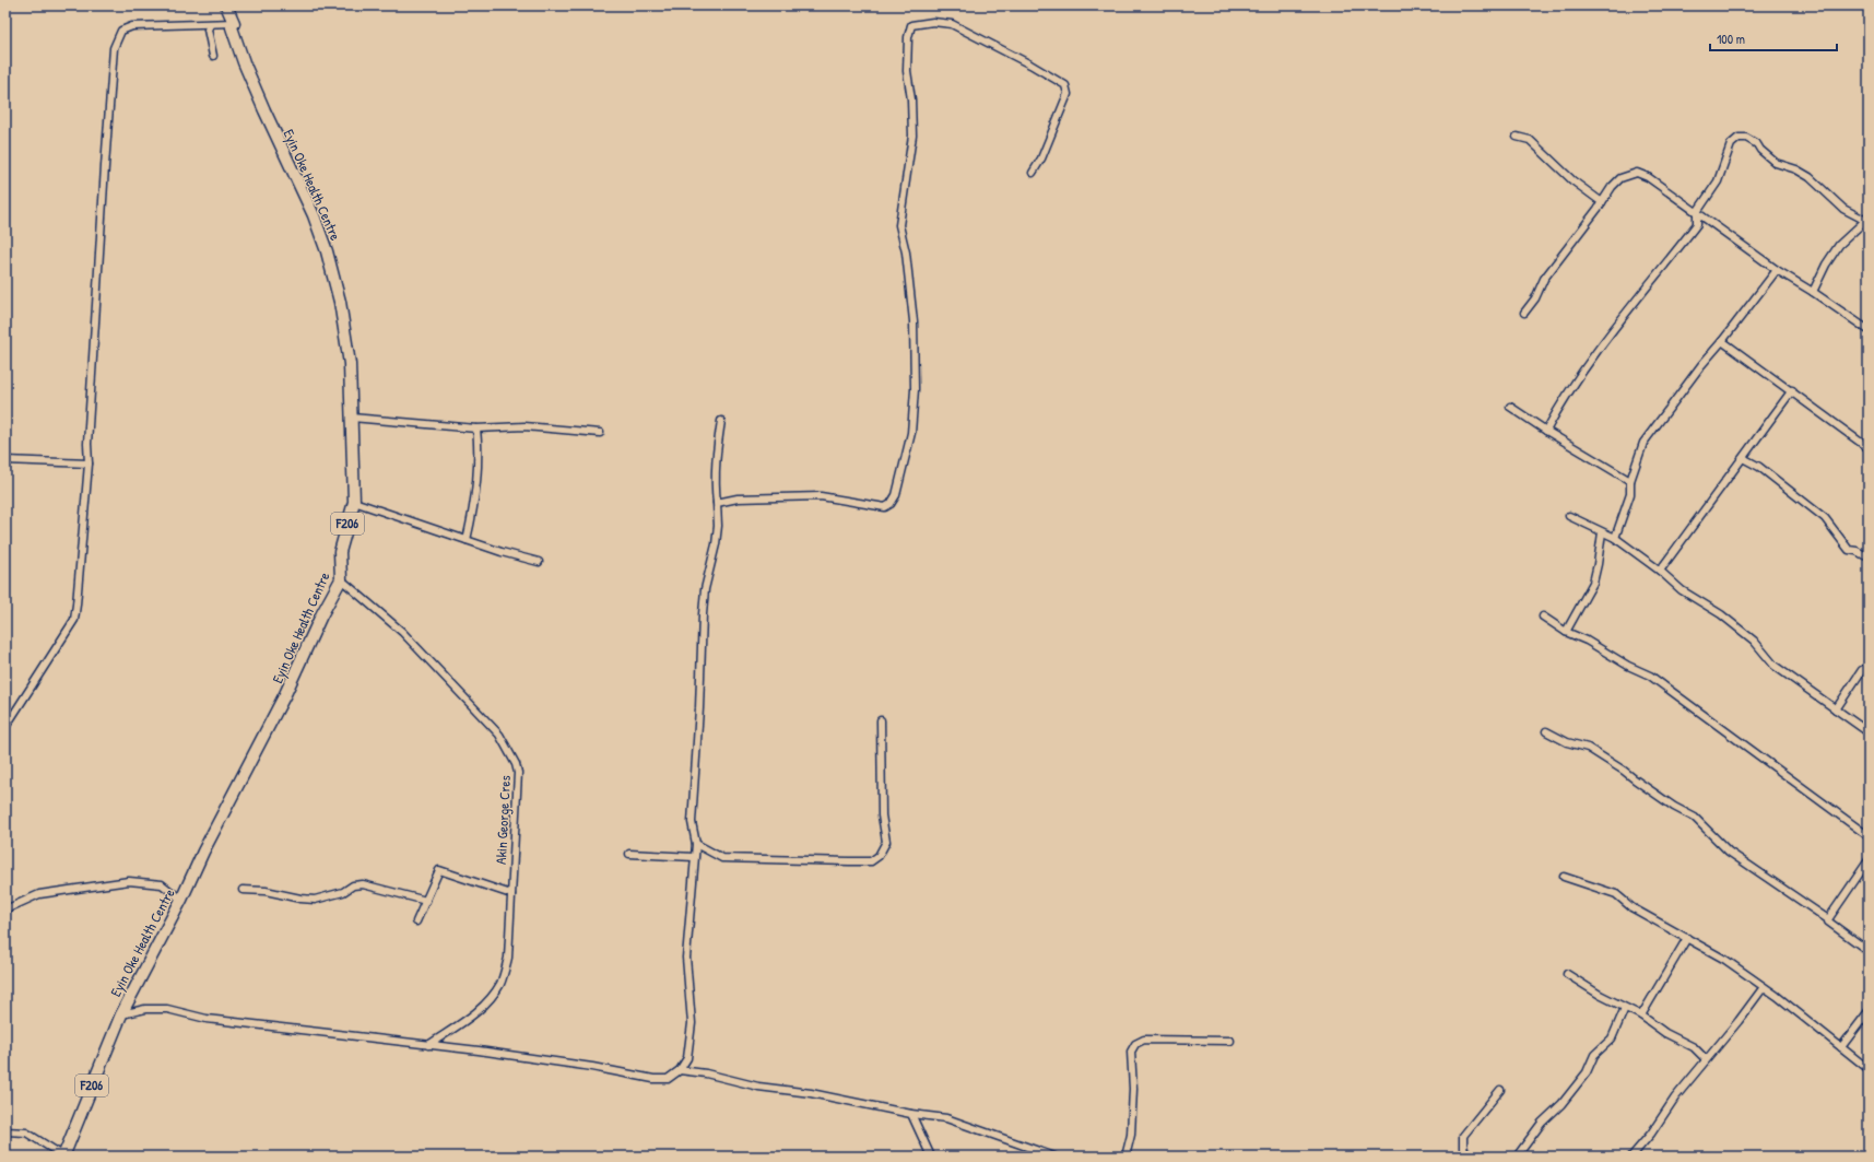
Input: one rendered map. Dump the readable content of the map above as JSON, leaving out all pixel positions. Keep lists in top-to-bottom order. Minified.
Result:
{"streets":{"main road":["Eyin Oke Health Centre","F206"],"street":["Akin George Cres"]},"crossings":[["Eyin Oke Health Centre","Akin George Cres"]],"scale_bar":"100 m"}
